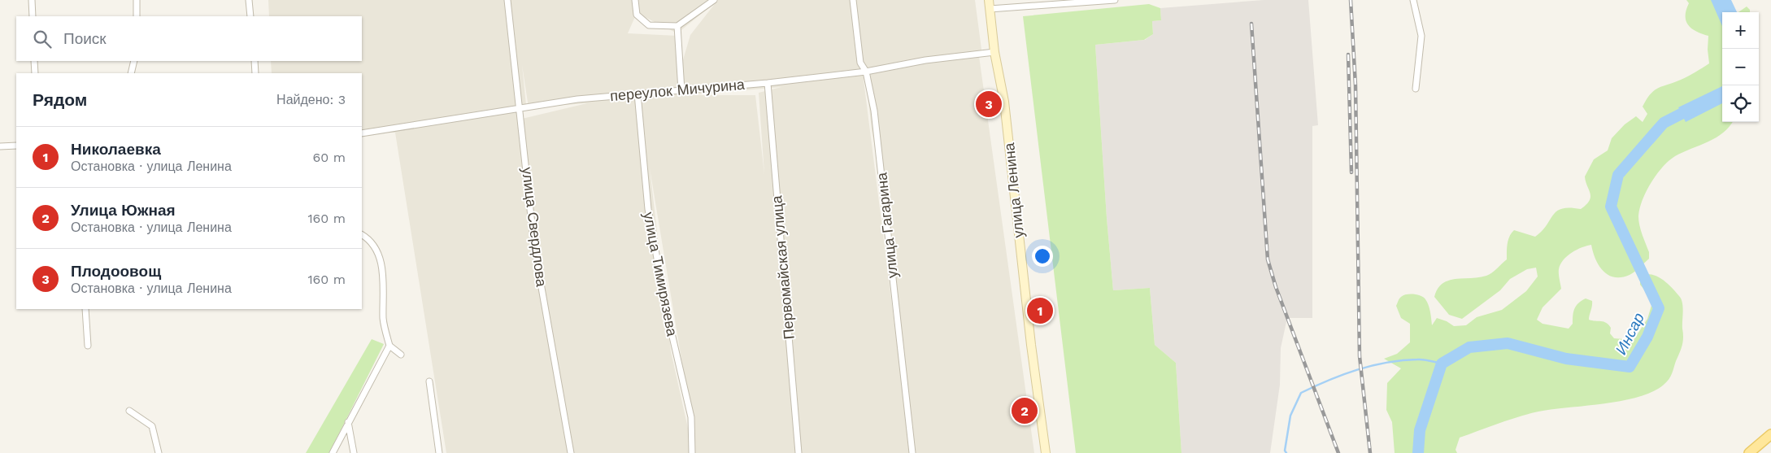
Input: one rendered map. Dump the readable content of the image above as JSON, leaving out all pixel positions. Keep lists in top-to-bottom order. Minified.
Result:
{"streets":{"main road":["улица Ленина"],"street":["переулок Мичурина","улица Гагарина","улица Свердлова","Первомайская улица","улица Тимирязева"]},"crossings":[["переулок Мичурина","улица Ленина"],["переулок Мичурина","улица Гагарина"],["переулок Мичурина","улица Свердлова"],["переулок Мичурина","Первомайская улица"],["переулок Мичурина","улица Тимирязева"]],"water":["Инсар"],"page":{"map_buttons":["+","−"],"search":"Поиск","heading":["Рядом","Найдено: 3"],"pins":["3","1","2"],"list":[{"mark":"1","name":"Николаевка","note":"Остановка · улица Ленина","value":"60 m"},{"mark":"2","name":"Улица Южная","note":"Остановка · улица Ленина","value":"160 m"},{"mark":"3","name":"Плодоовощ","note":"Остановка · улица Ленина","value":"160 m"}]}}
